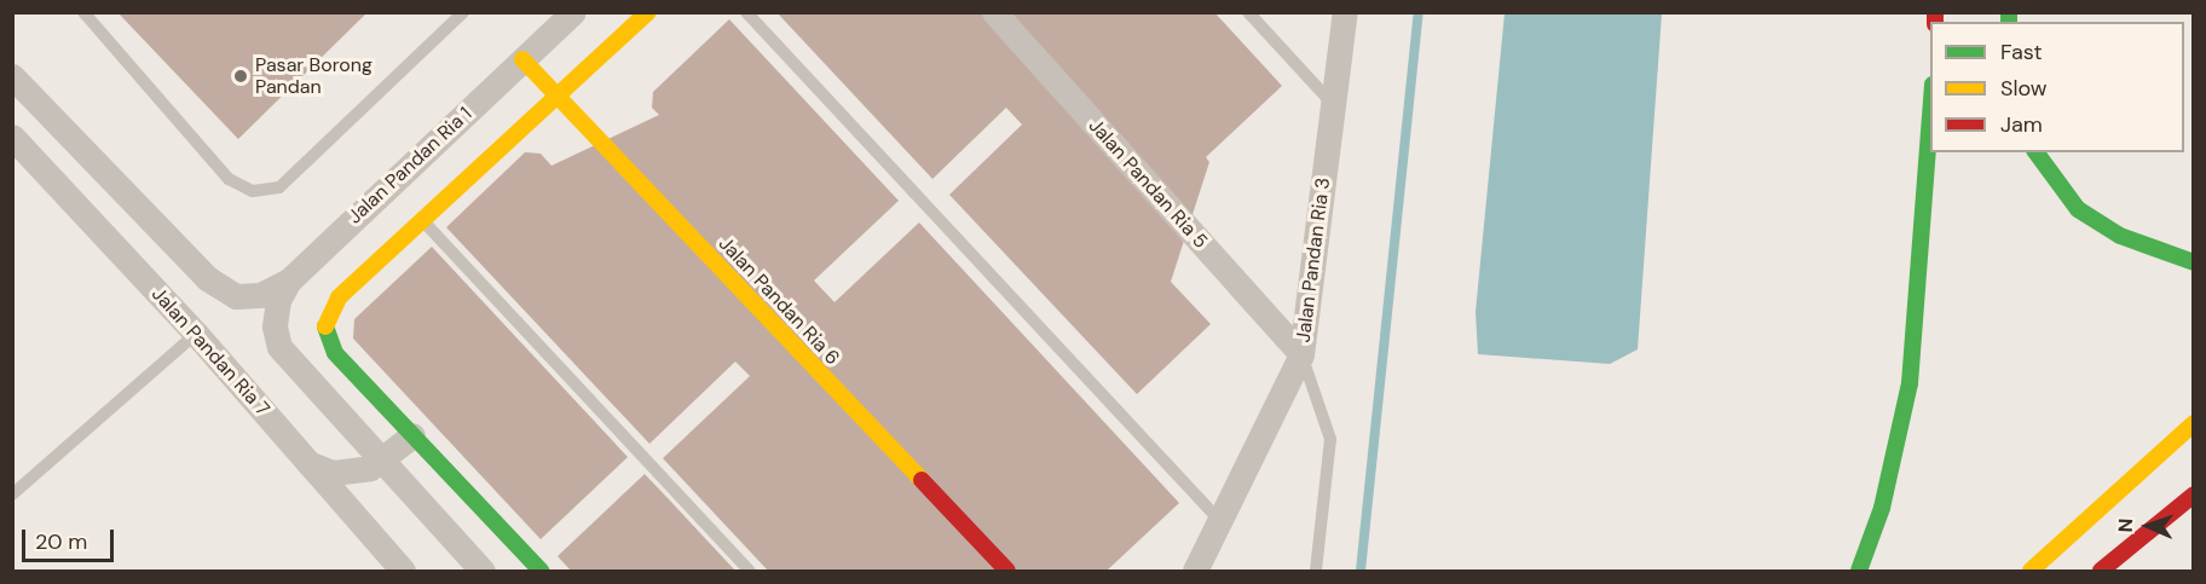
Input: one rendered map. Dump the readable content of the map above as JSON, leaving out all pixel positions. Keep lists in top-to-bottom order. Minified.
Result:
{"streets":{"main road":["Jalan Pandan Ria 6"],"street":["Jalan Pandan Ria 1","Jalan Pandan Ria 5","Jalan Pandan Ria 3","Jalan Pandan Ria 7"]},"crossings":[["Jalan Pandan Ria 1","Jalan Pandan Ria 6"],["Jalan Pandan Ria 5","Jalan Pandan Ria 3"]],"places":["Pasar Borong Pandan"],"legend":["Fast","Slow","Jam"],"scale_bar":"20 m","north":"left"}
